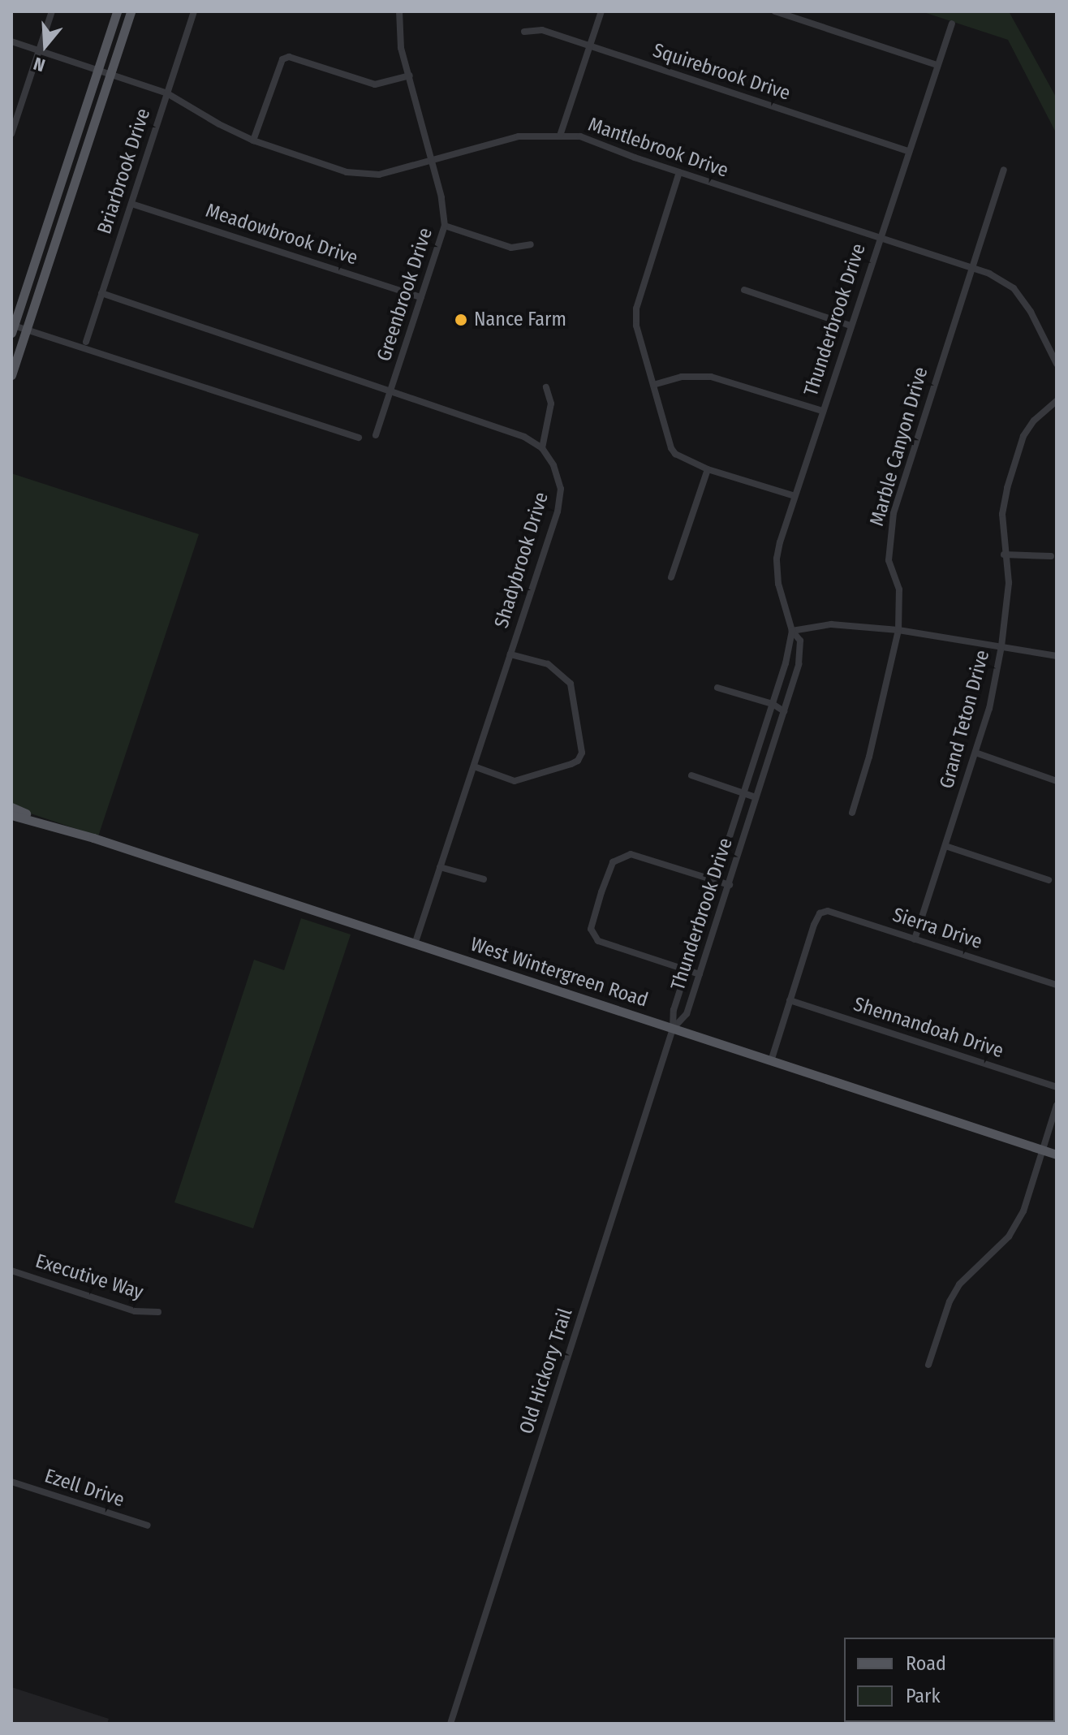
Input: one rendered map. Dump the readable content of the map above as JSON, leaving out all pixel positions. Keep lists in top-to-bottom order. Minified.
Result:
{"streets":{"main road":["West Wintergreen Road"],"street":["Squirebrook Drive","Mantlebrook Drive","Briarbrook Drive","Meadowbrook Drive","Greenbrook Drive","Thunderbrook Drive","Marble Canyon Drive","Shadybrook Drive","Grand Teton Drive","Sierra Drive","Shennandoah Drive","Executive Way","Old Hickory Trail","Ezell Drive"]},"crossings":[["Squirebrook Drive","Thunderbrook Drive"],["Mantlebrook Drive","Briarbrook Drive"],["Mantlebrook Drive","Greenbrook Drive"],["Mantlebrook Drive","Thunderbrook Drive"],["Mantlebrook Drive","Marble Canyon Drive"],["Briarbrook Drive","Meadowbrook Drive"],["Meadowbrook Drive","Greenbrook Drive"],["Thunderbrook Drive","West Wintergreen Road"],["Thunderbrook Drive","Old Hickory Trail"],["Shadybrook Drive","West Wintergreen Road"],["Grand Teton Drive","Sierra Drive"],["Sierra Drive","Shennandoah Drive"],["West Wintergreen Road","Old Hickory Trail"]],"places":["Nance Farm"],"legend":["Road","Park"],"north":"bottom"}
